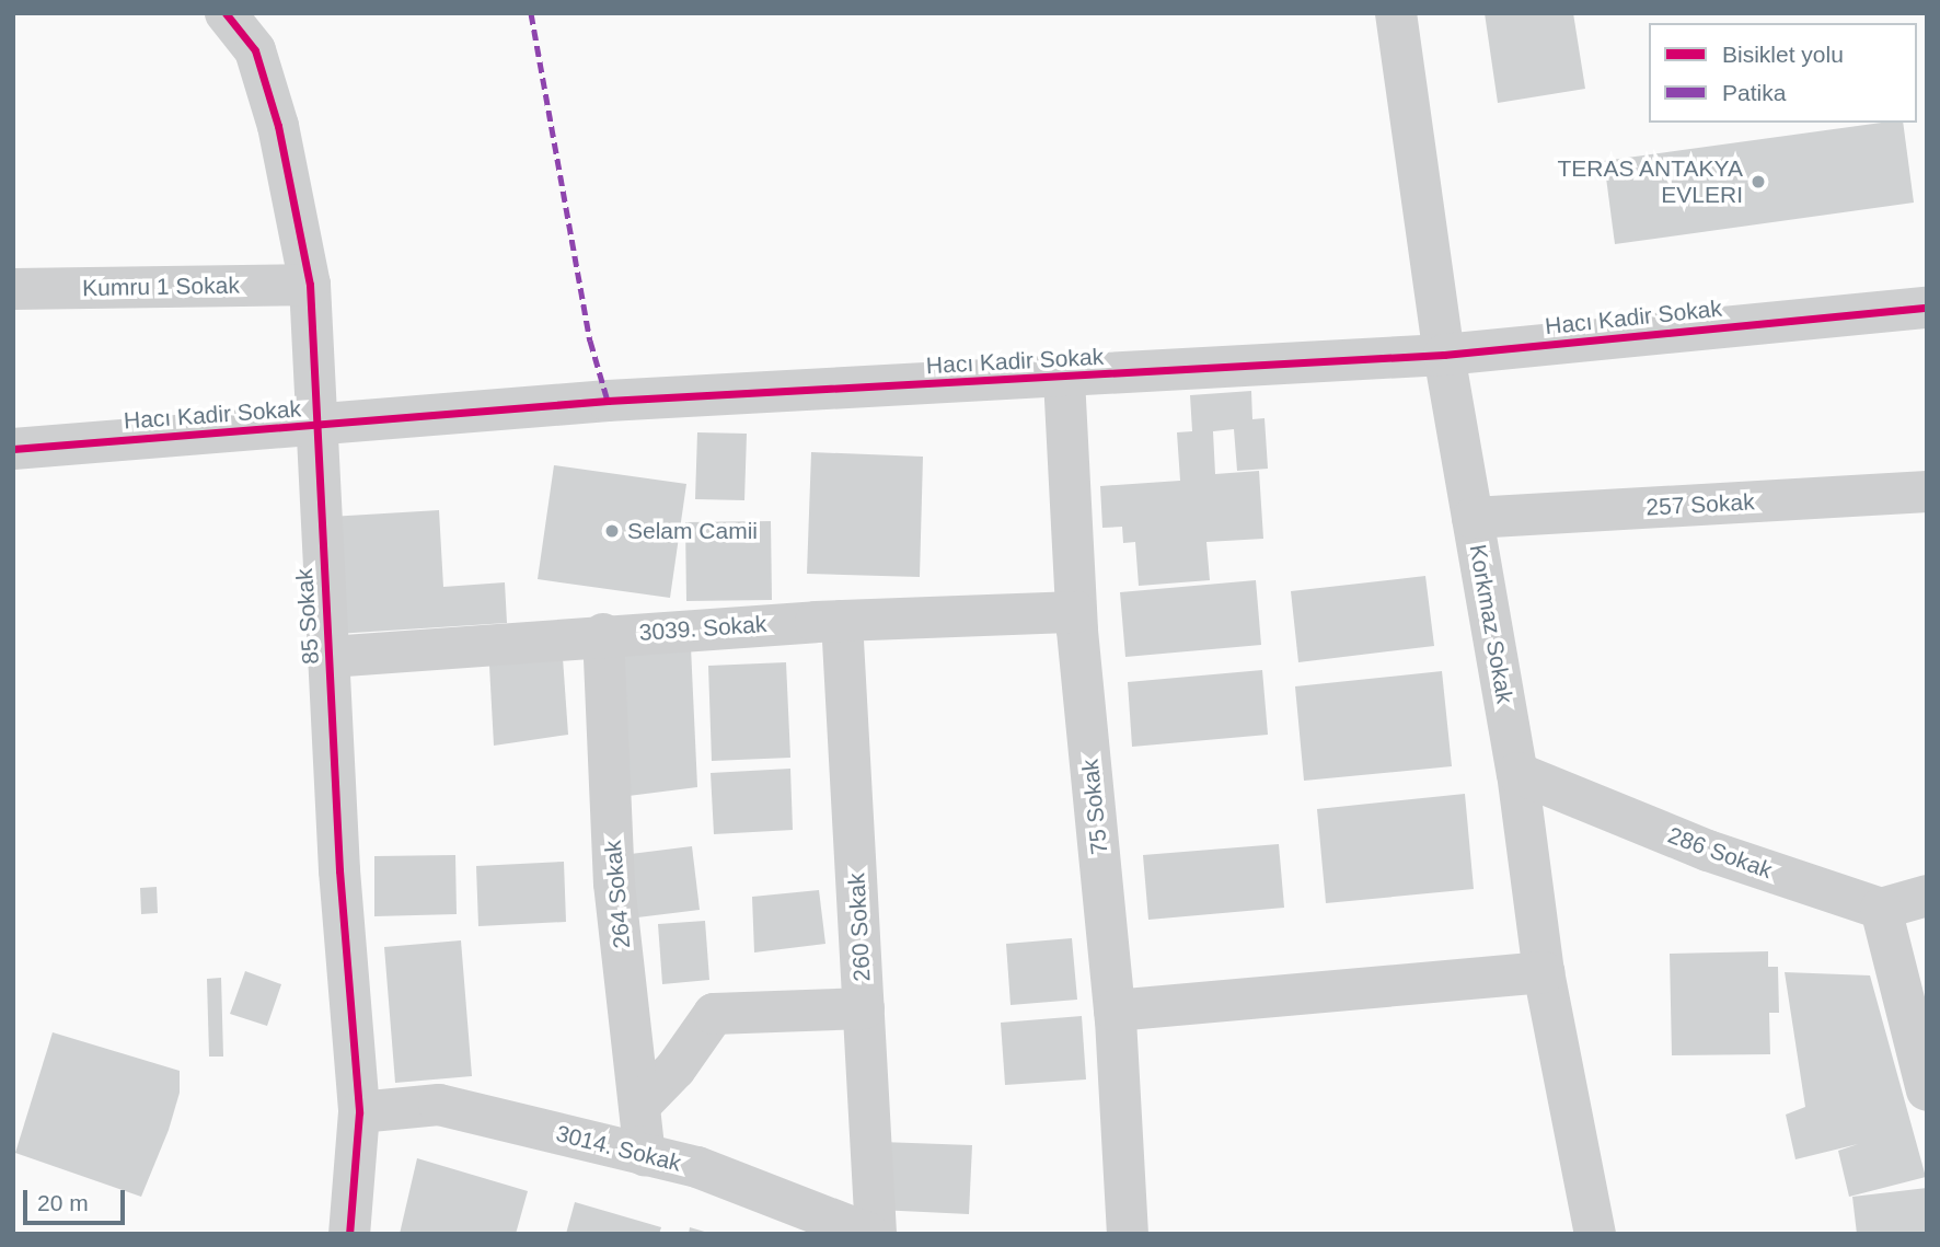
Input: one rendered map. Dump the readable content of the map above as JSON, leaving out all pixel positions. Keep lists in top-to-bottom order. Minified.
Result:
{"streets":{"street":["Kumru 1 Sokak","Hacı Kadir Sokak","257 Sokak","85 Sokak","Korkmaz Sokak","3039. Sokak","75 Sokak","286 Sokak","264 Sokak","260 Sokak","3014. Sokak"]},"crossings":[["Kumru 1 Sokak","85 Sokak"],["Hacı Kadir Sokak","85 Sokak"],["Hacı Kadir Sokak","Korkmaz Sokak"],["Hacı Kadir Sokak","75 Sokak"],["257 Sokak","Korkmaz Sokak"],["85 Sokak","3039. Sokak"],["85 Sokak","3014. Sokak"],["Korkmaz Sokak","286 Sokak"],["3039. Sokak","75 Sokak"],["3039. Sokak","264 Sokak"],["3039. Sokak","260 Sokak"],["264 Sokak","3014. Sokak"]],"places":["TERAS ANTAKYA EVLERI","Selam Camii"],"legend":["Bisiklet yolu","Patika"],"scale_bar":"20 m"}
